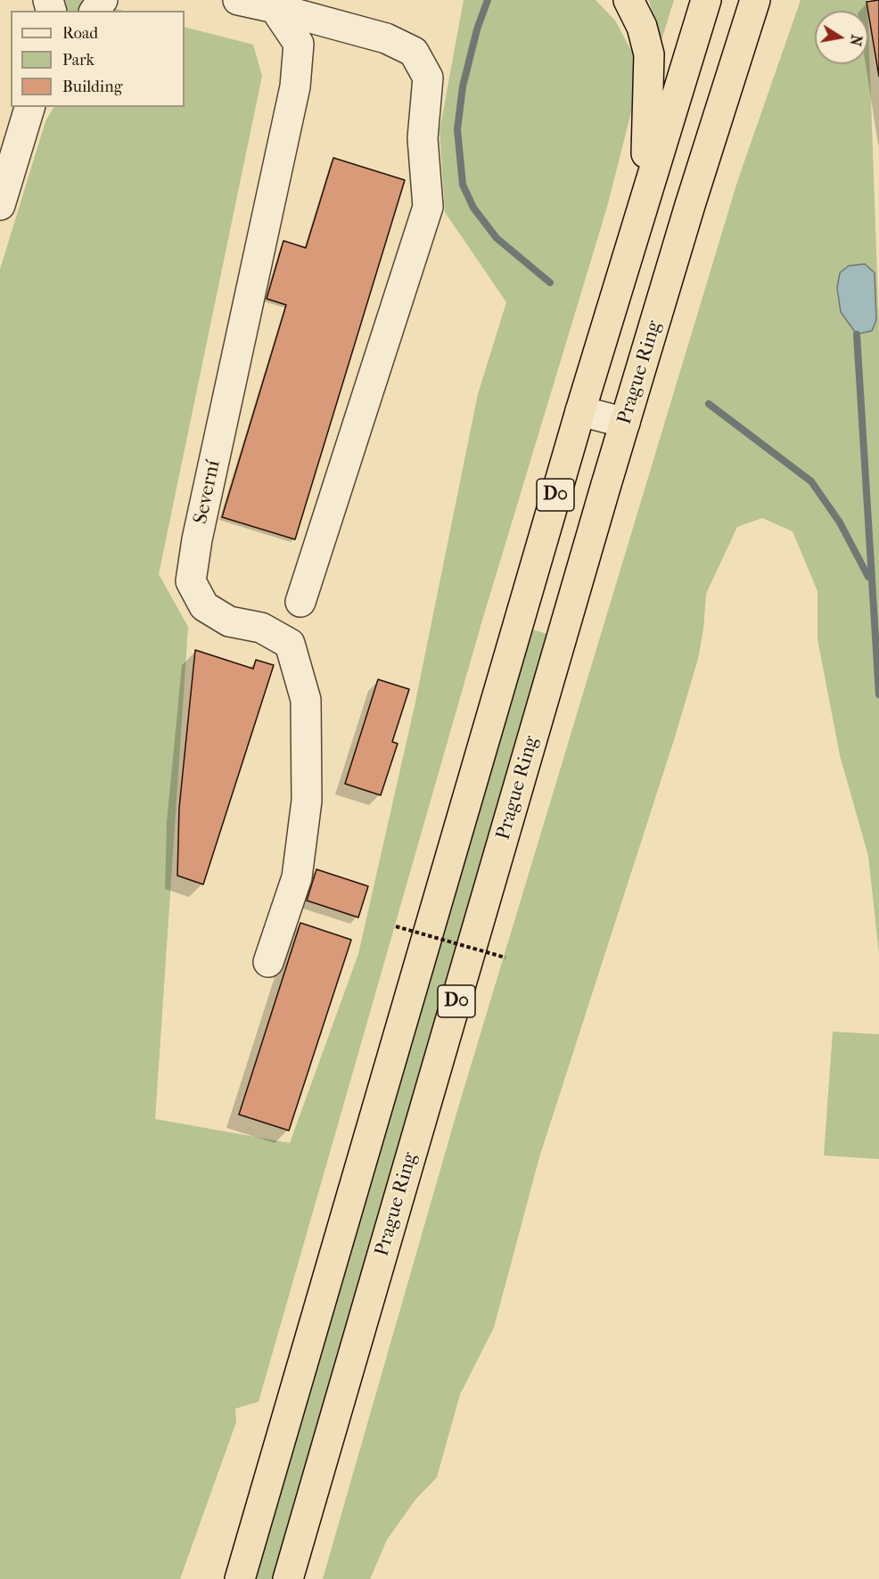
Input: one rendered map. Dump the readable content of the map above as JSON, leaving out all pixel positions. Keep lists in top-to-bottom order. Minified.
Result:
{"streets":{"highway":["Prague Ring","D0"],"street":["Severní"]},"legend":["Road","Park","Building"],"north":"right"}
